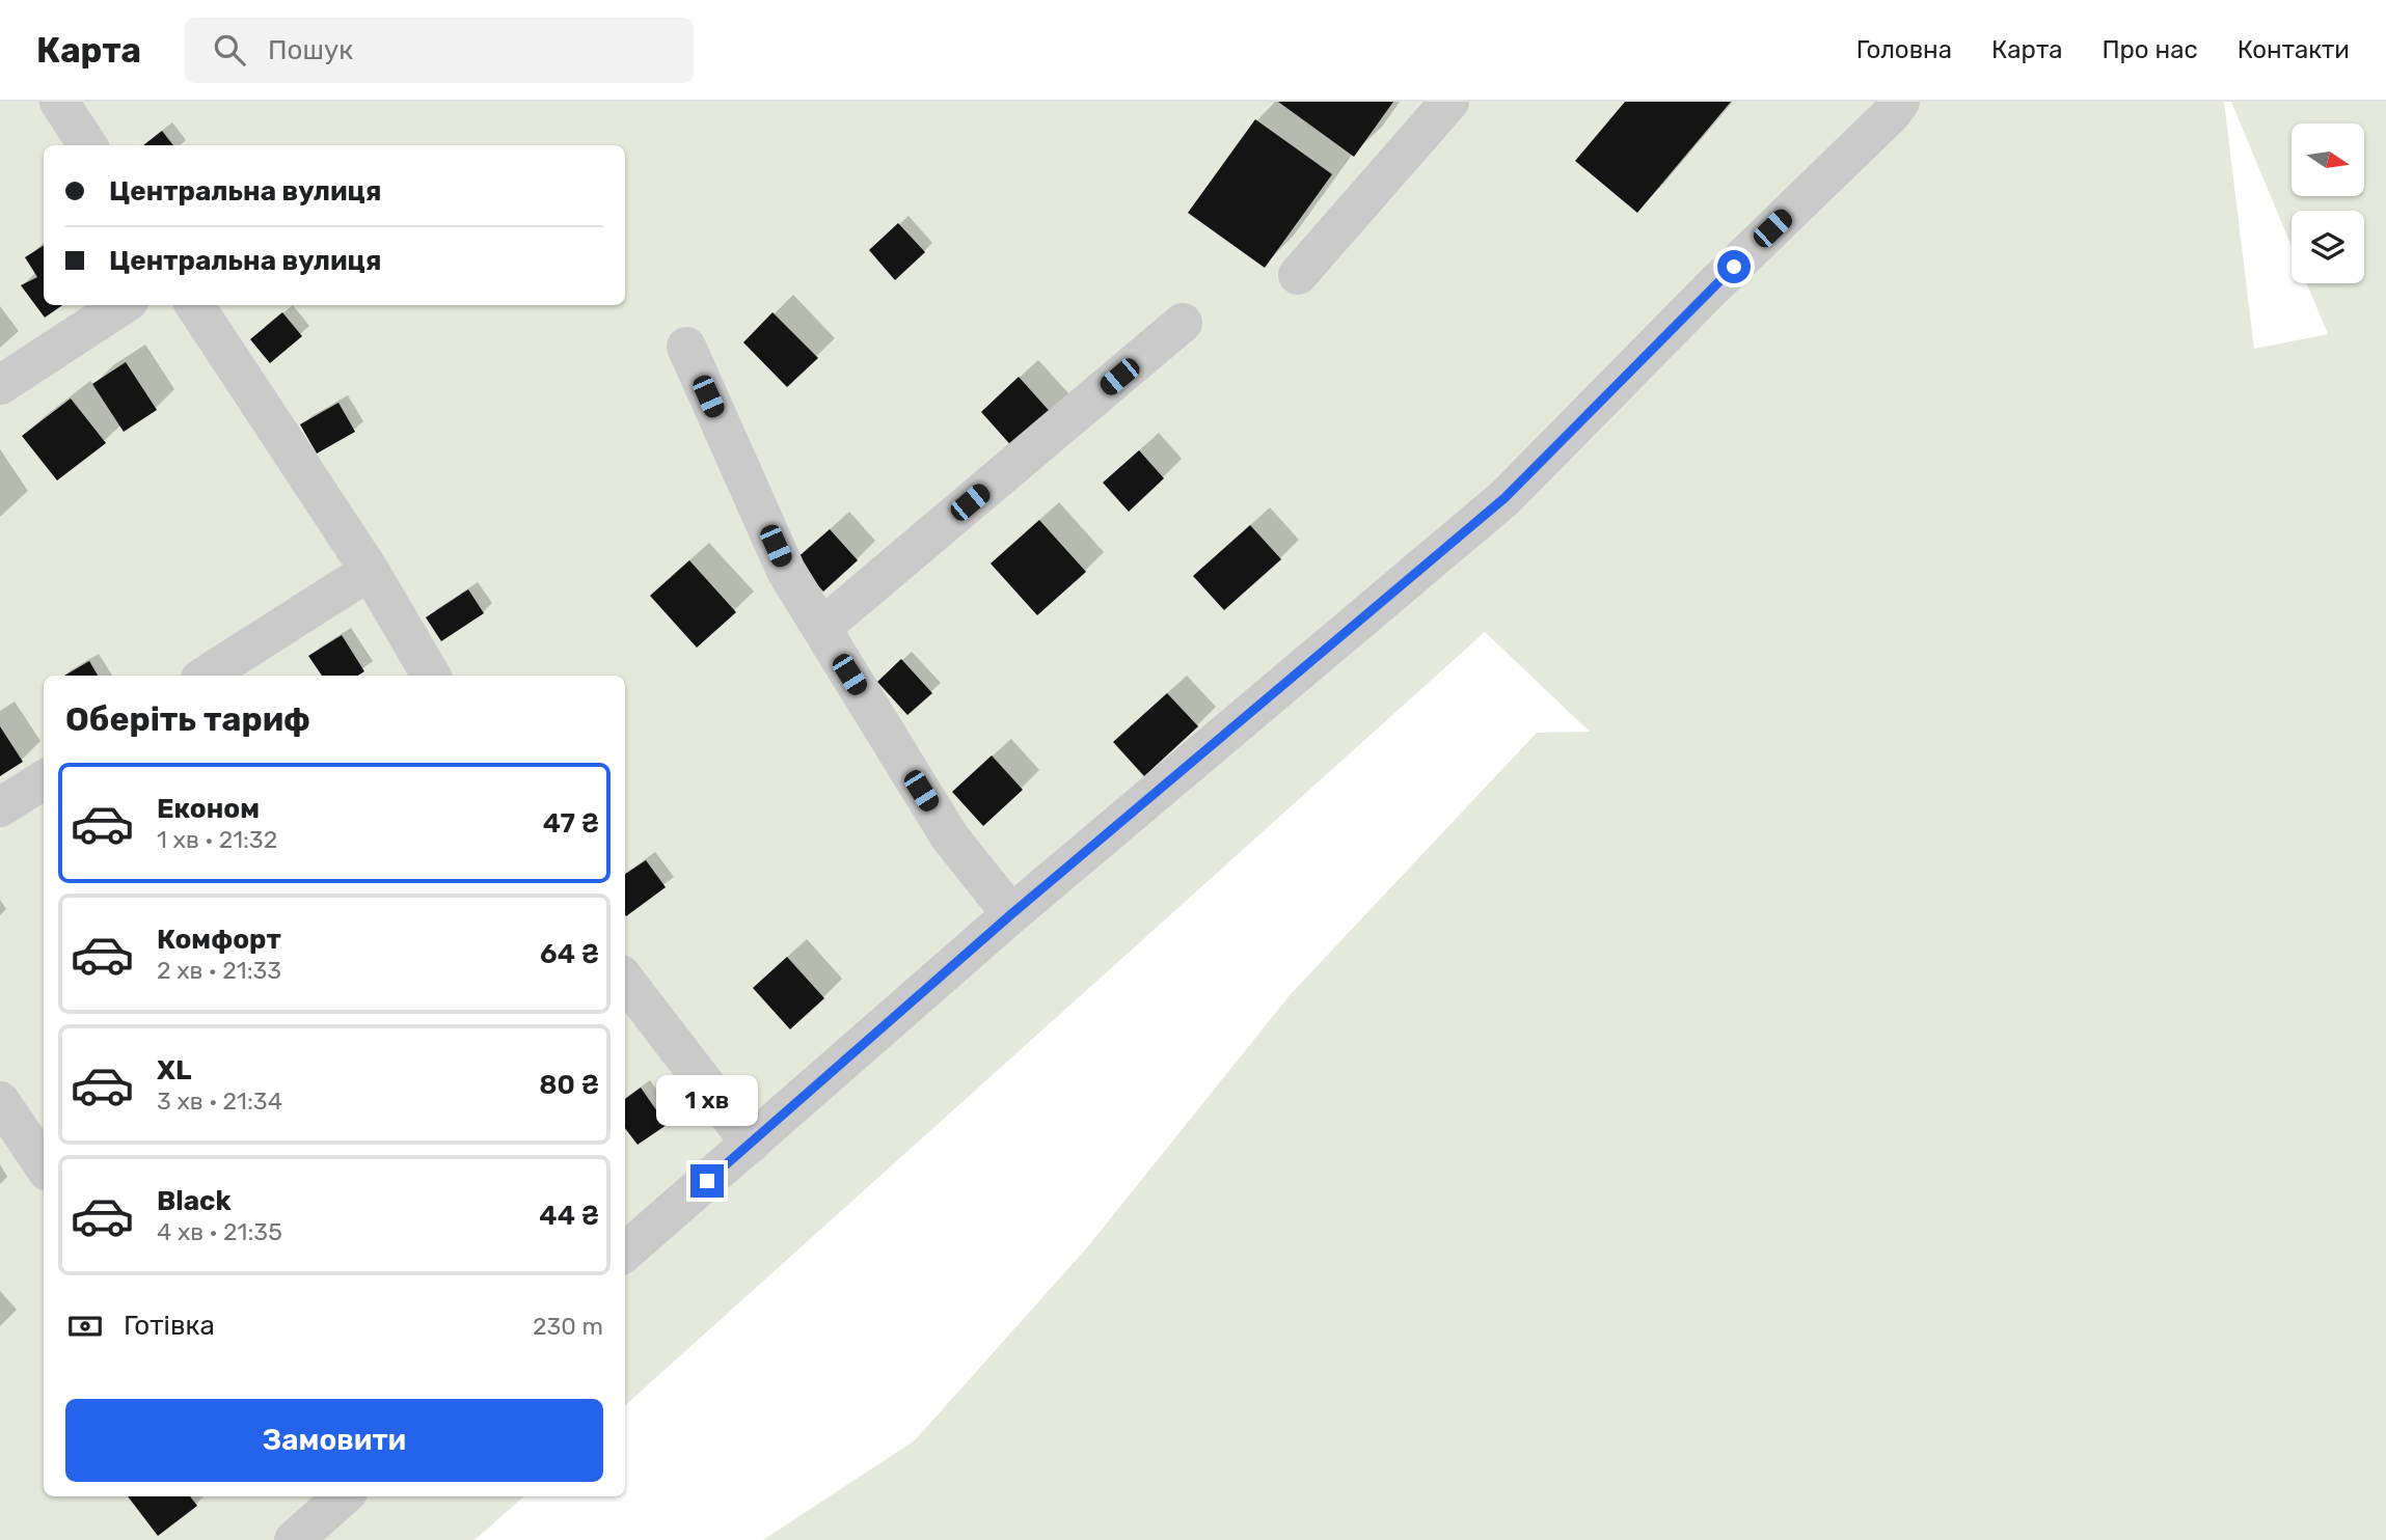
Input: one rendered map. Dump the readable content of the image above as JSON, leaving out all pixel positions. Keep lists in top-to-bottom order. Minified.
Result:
{"north":"right","page":{"header":"Карта","search":"Пошук","nav":["Головна","Карта","Про нас","Контакти"],"banner":["Центральна вулиця","Центральна вулиця"],"heading":"Оберіть тариф","list":[{"name":"Економ","note":"1 хв · 21:32","value":"47 ₴"},{"name":"Комфорт","note":"2 хв · 21:33","value":"64 ₴"},{"name":"XL","note":"3 хв · 21:34","value":"80 ₴"},{"name":"Black","note":"4 хв · 21:35","value":"44 ₴"}],"bubble":"1 хв","pay":["Готівка","230 m"],"buttons":"Замовити"}}
